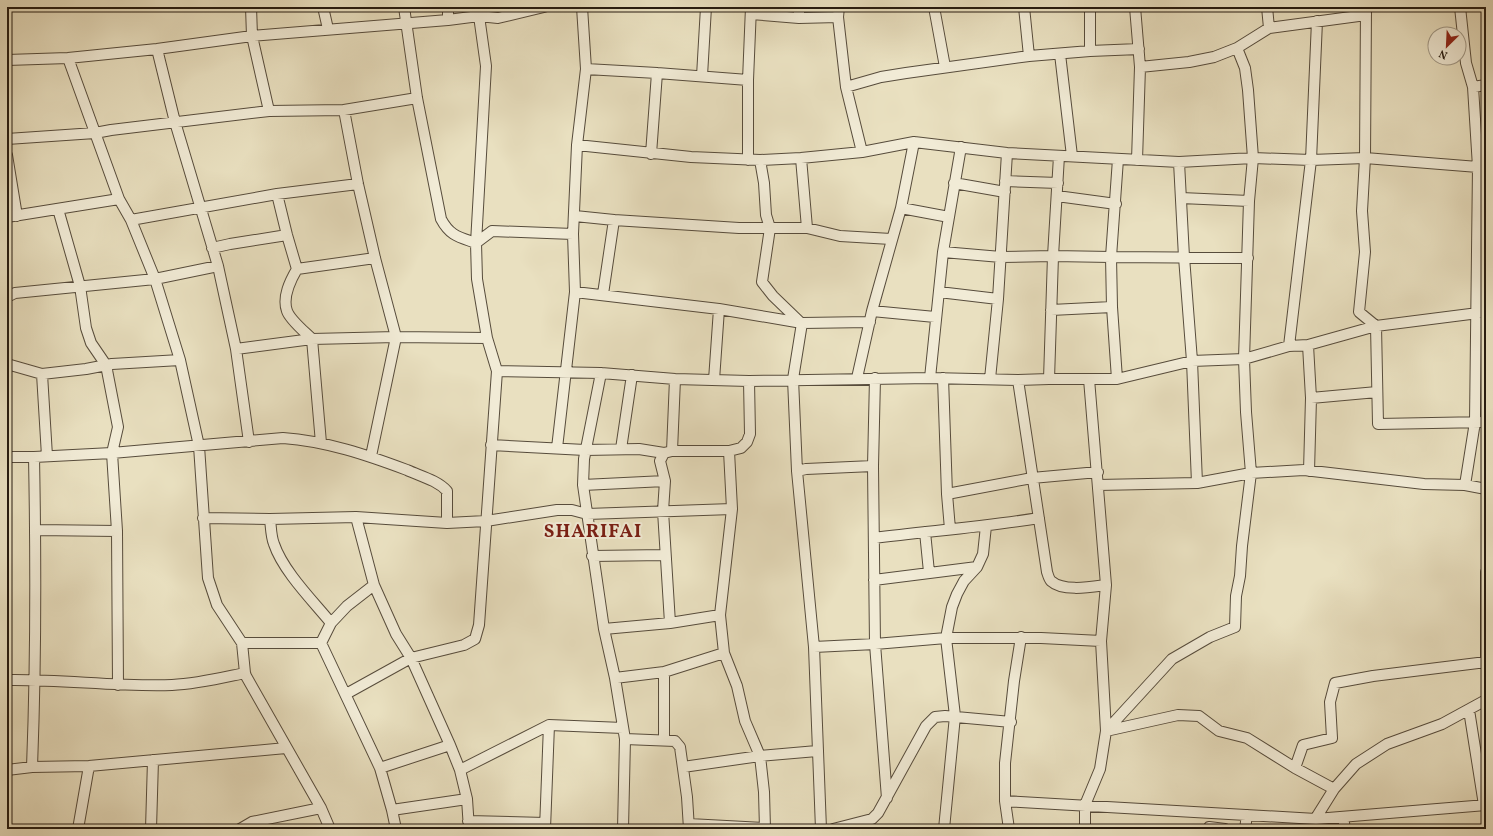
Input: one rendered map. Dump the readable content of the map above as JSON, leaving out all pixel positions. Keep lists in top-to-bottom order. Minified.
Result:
{"districts":["SHARIFAI"],"north":"bottom left"}
